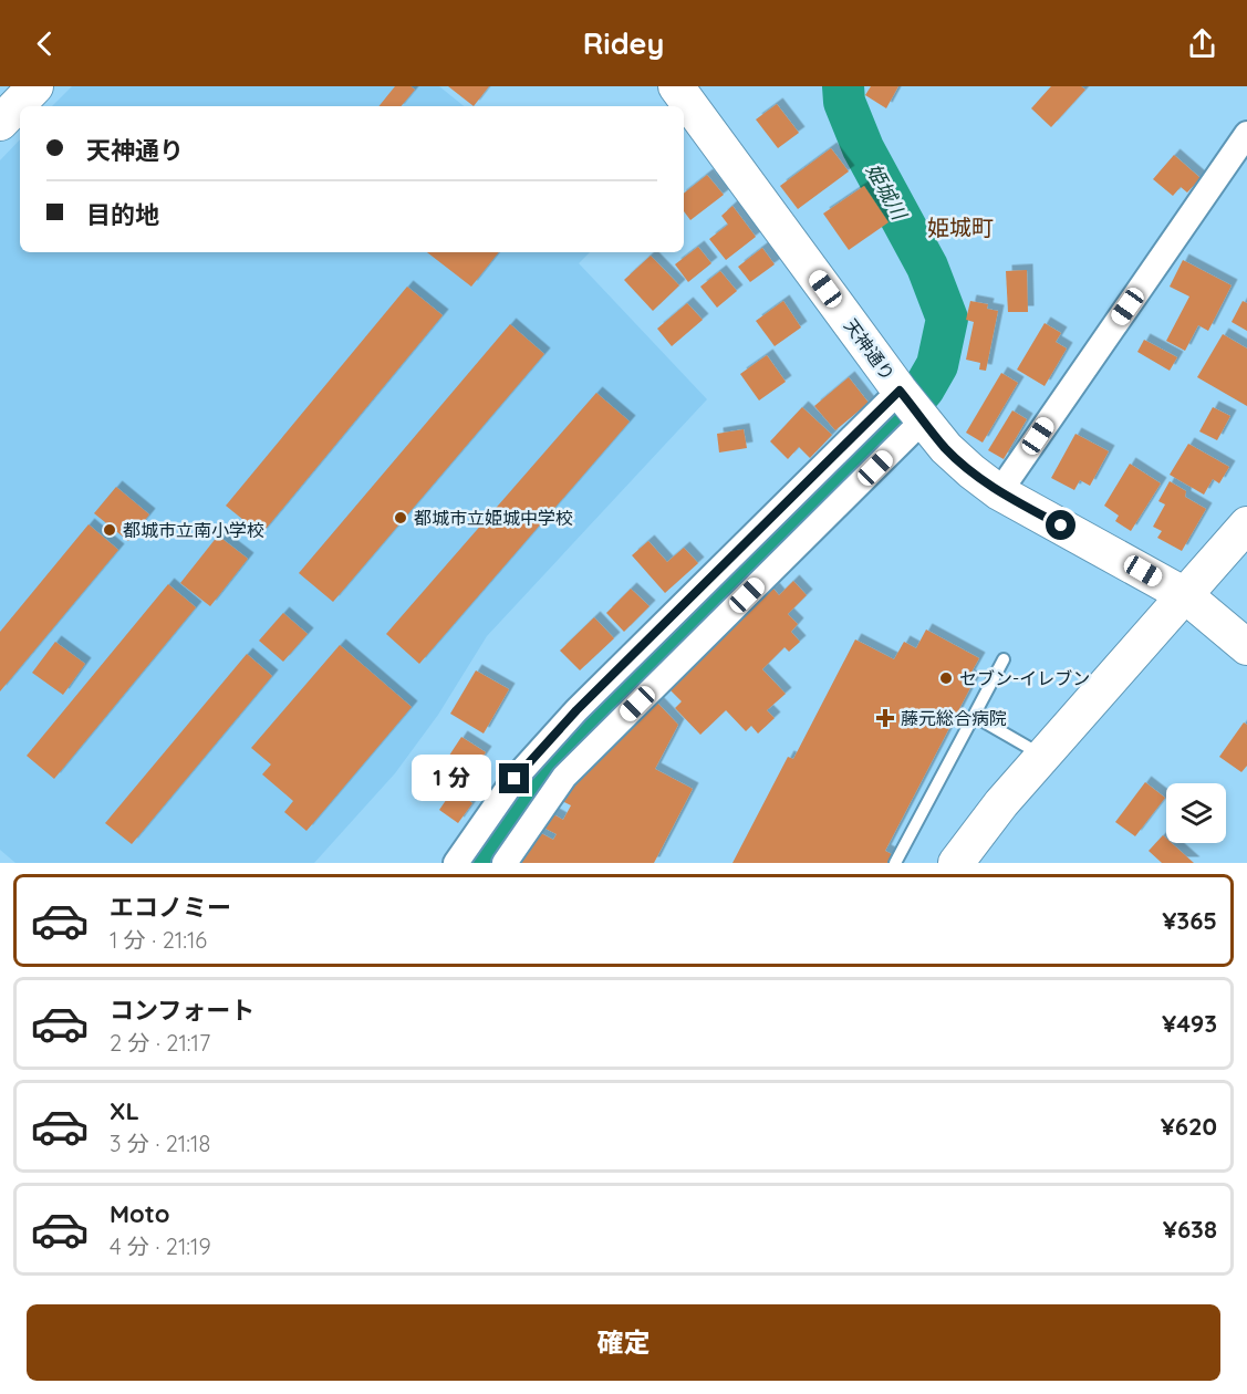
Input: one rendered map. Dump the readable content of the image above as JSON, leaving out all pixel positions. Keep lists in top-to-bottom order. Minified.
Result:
{"streets":{"street":["天神通り"]},"districts":["姫城町"],"water":["姫城川"],"places":{"other":["都城市立姫城中学校","都城市立南小学校","セブン-イレブン"],"health":["藤元総合病院"]},"page":{"header":"Ridey","banner":["天神通り","目的地"],"bubble":"1 分","list":[{"name":"エコノミー","note":"1 分 · 21:16","value":"¥365"},{"name":"コンフォート","note":"2 分 · 21:17","value":"¥493"},{"name":"XL","note":"3 分 · 21:18","value":"¥620"},{"name":"Moto","note":"4 分 · 21:19","value":"¥638"}],"buttons":"確定"}}
